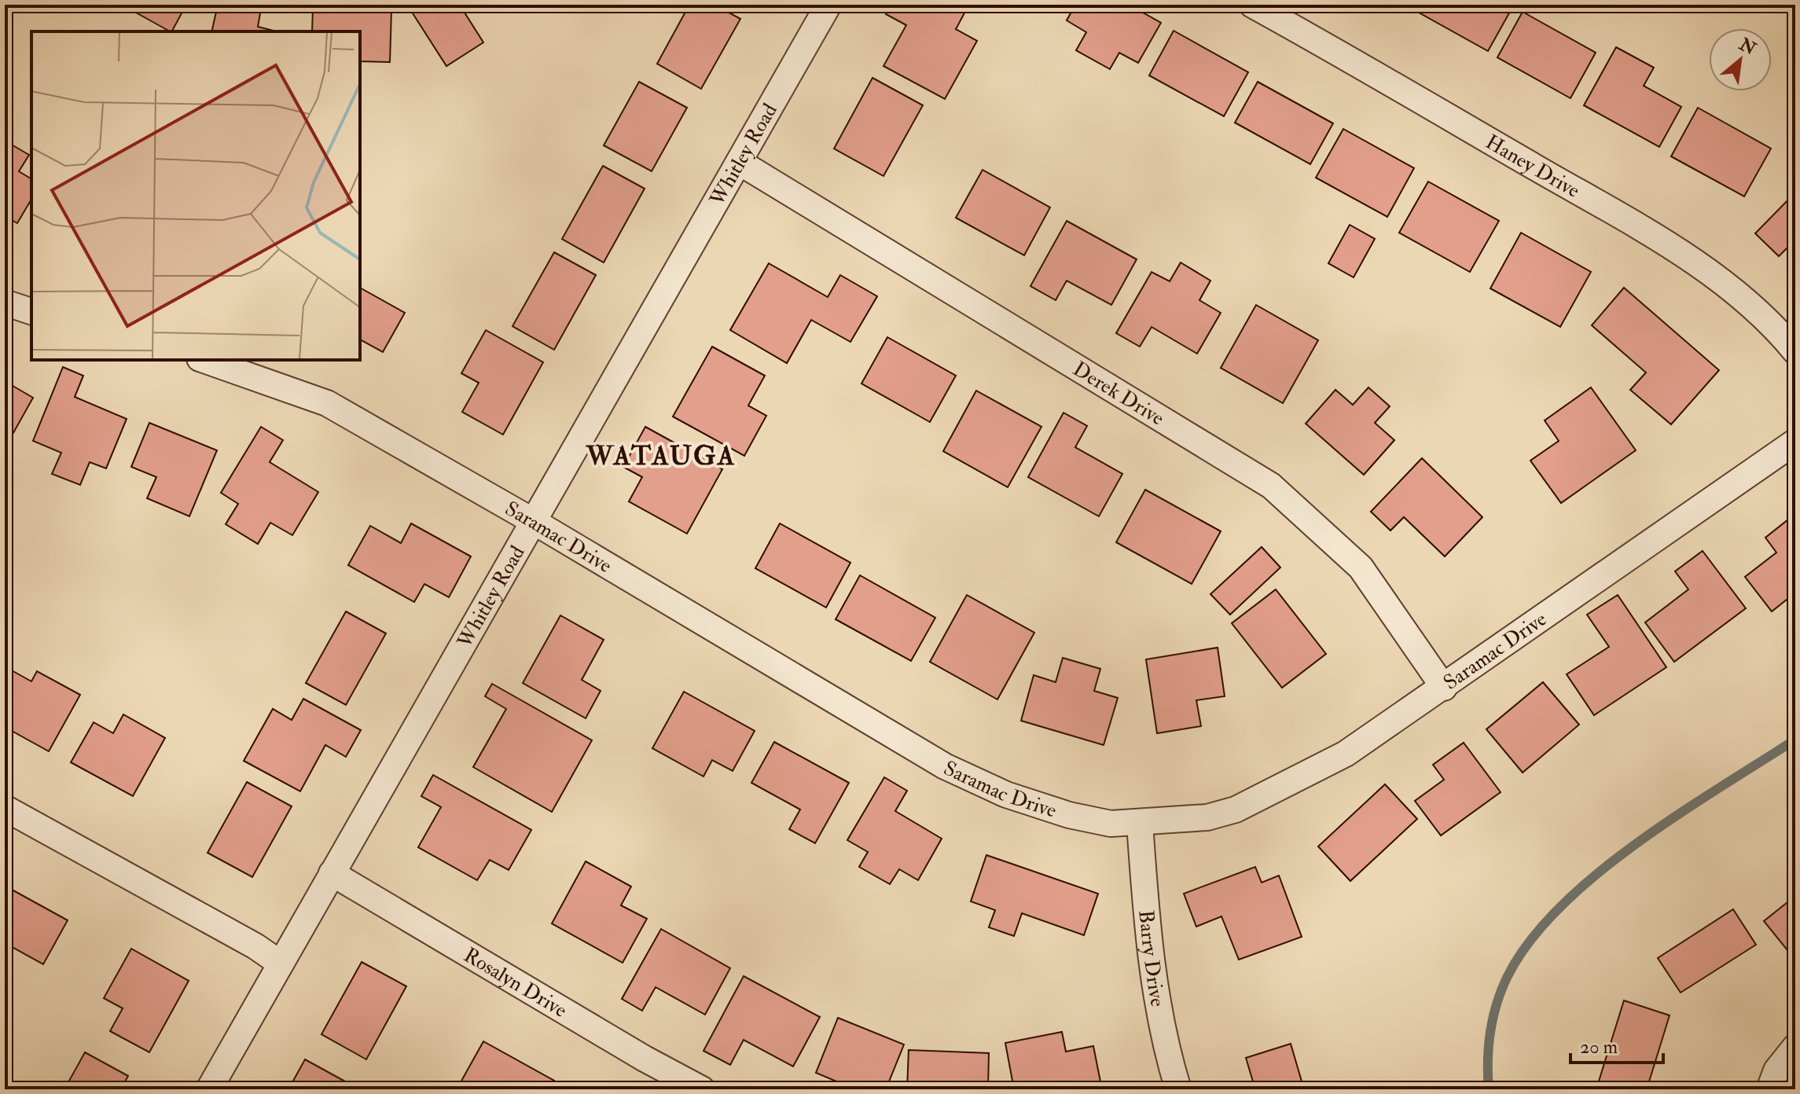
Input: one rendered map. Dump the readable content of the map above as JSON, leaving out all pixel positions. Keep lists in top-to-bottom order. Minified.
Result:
{"streets":{"street":["Whitley Road","Haney Drive","Derek Drive","Saramac Drive","Barry Drive","Rosalyn Drive"]},"crossings":[["Whitley Road","Derek Drive"],["Whitley Road","Saramac Drive"],["Whitley Road","Rosalyn Drive"],["Derek Drive","Saramac Drive"],["Saramac Drive","Barry Drive"]],"districts":["WATAUGA"],"scale_bar":"20 m","north":"top right"}
